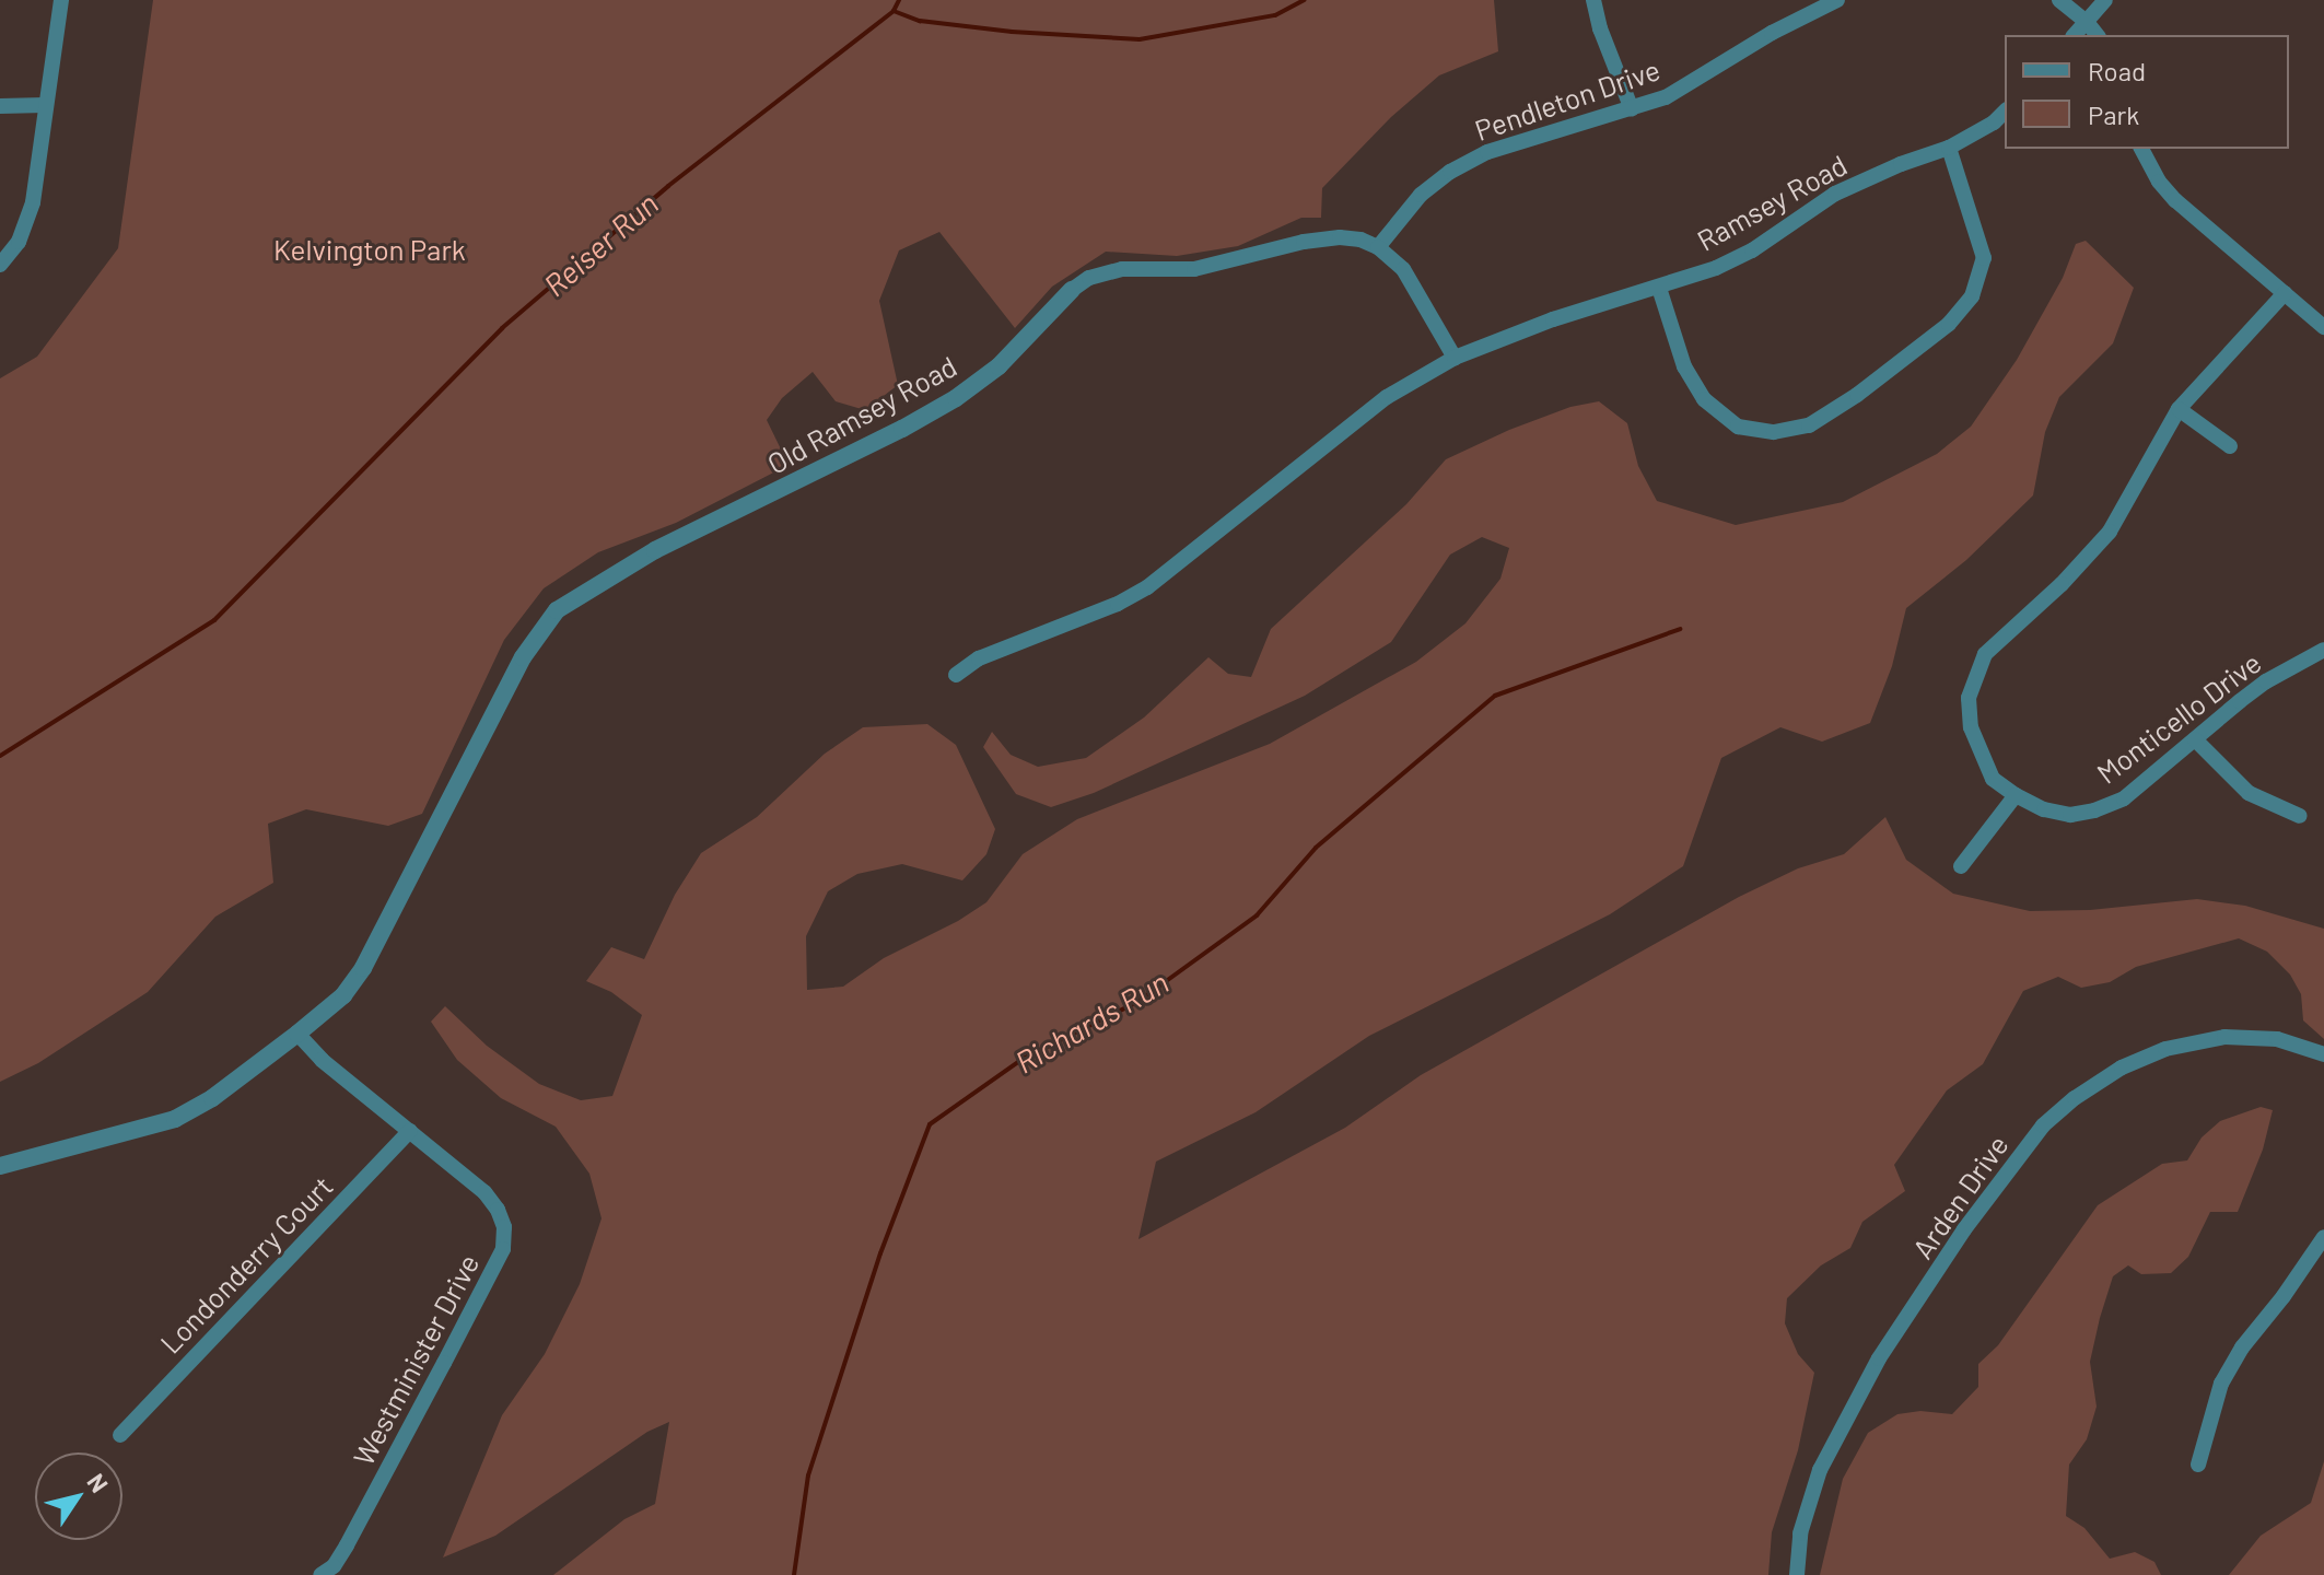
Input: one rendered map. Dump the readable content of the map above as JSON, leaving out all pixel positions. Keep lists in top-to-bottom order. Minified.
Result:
{"streets":{"street":["Pendleton Drive","Ramsey Road","Old Ramsey Road","Monticello Drive","Arden Drive","Londonderry Court","Westminister Drive"]},"crossings":[["Pendleton Drive","Old Ramsey Road"],["Old Ramsey Road","Westminister Drive"],["Londonderry Court","Westminister Drive"]],"water":["Reiser Run","Richards Run"],"parks":["Kelvington Park"],"legend":["Road","Park"],"north":"top right"}
